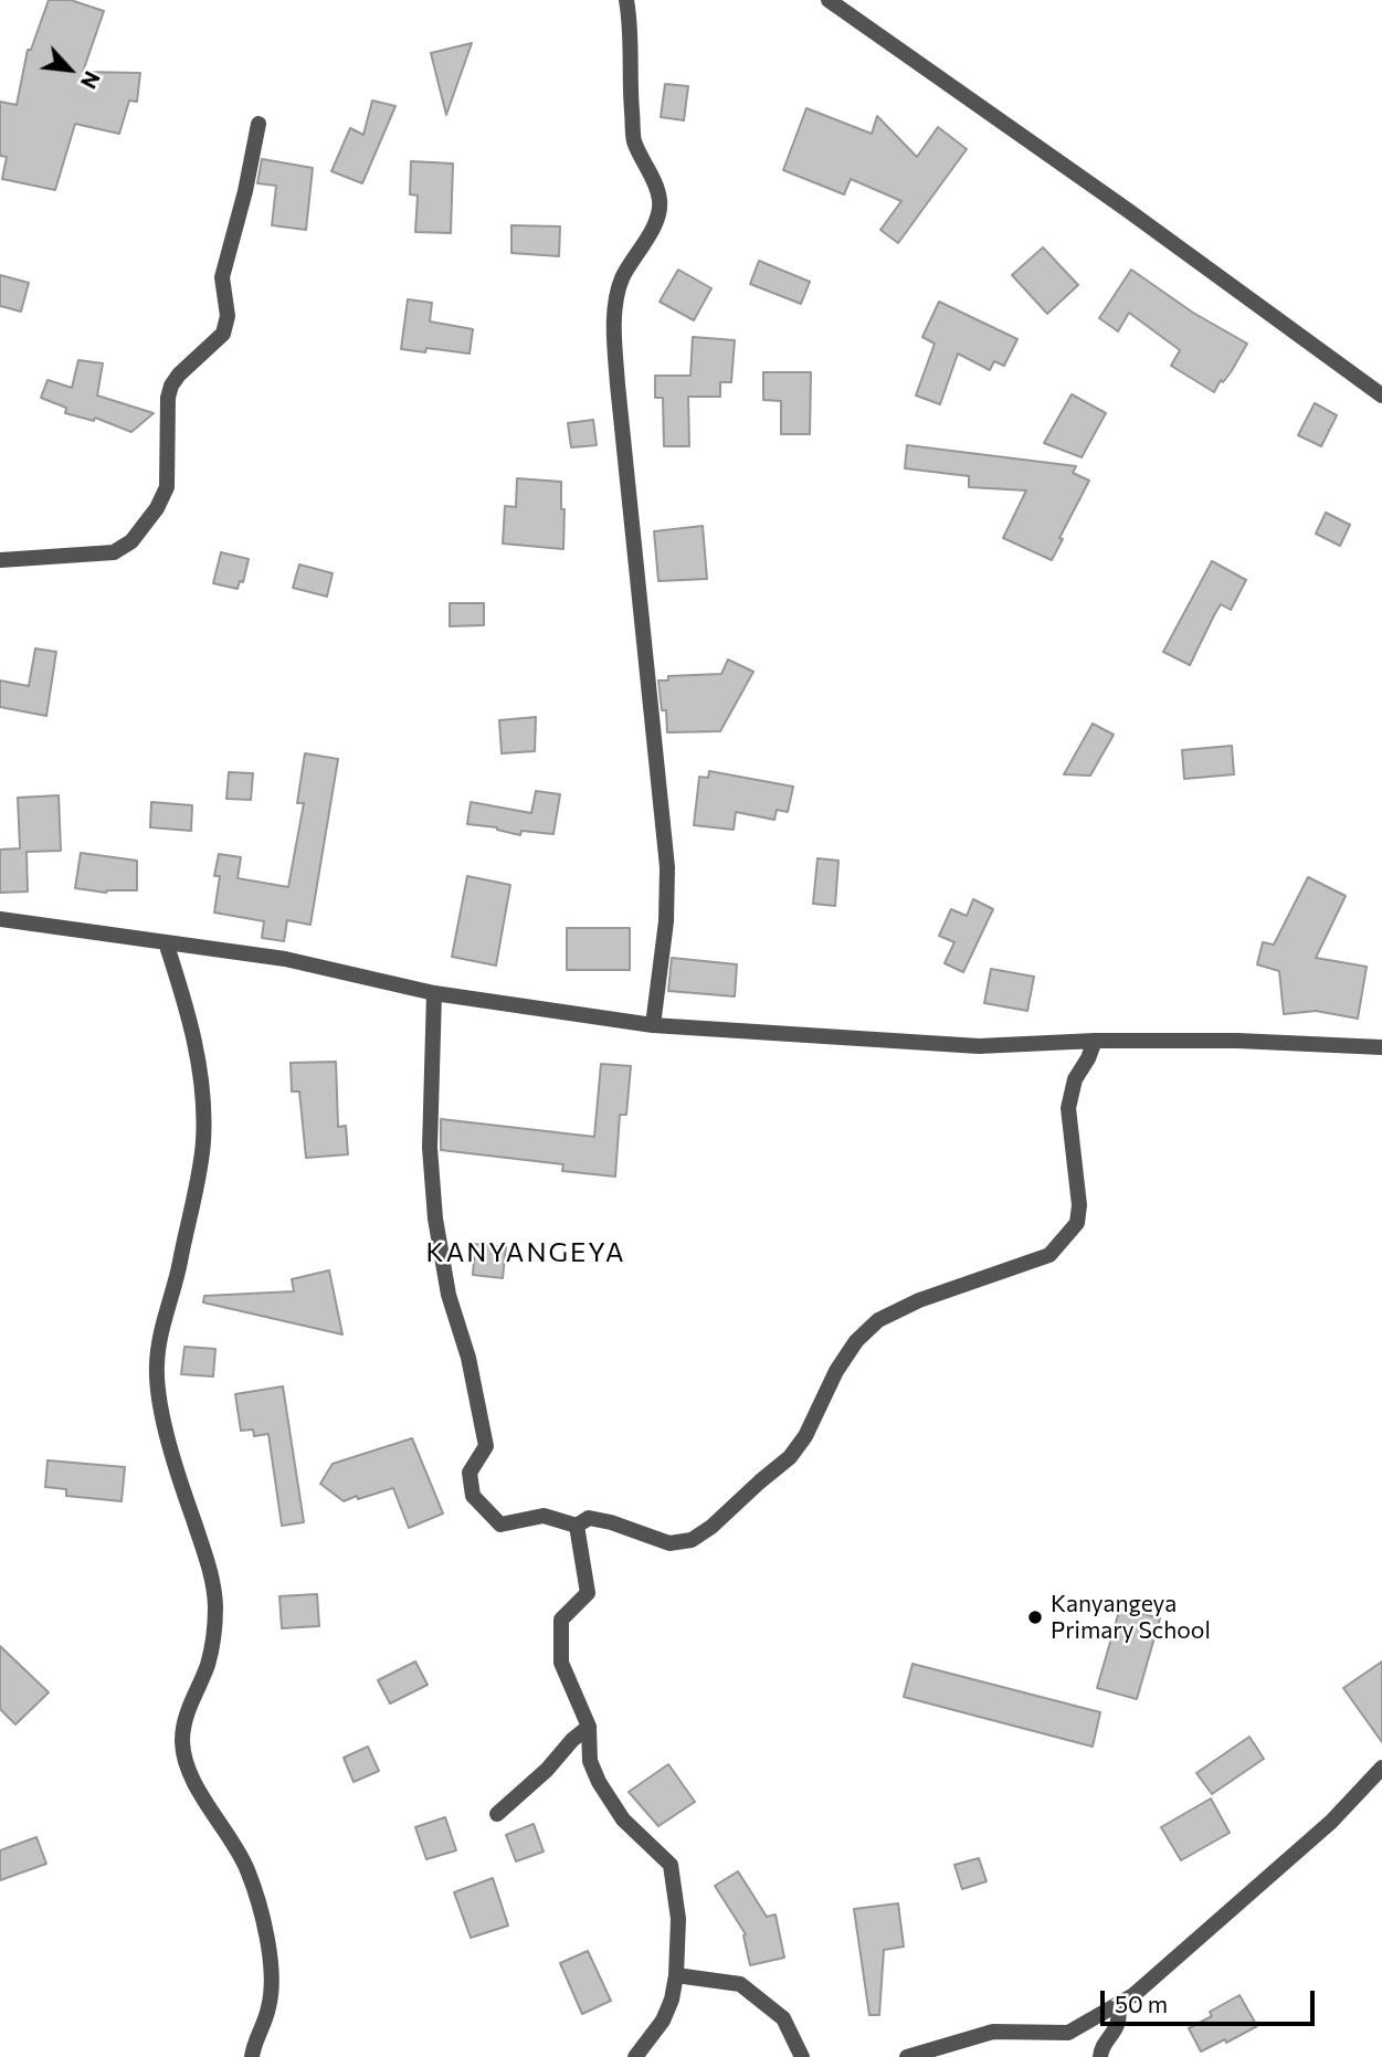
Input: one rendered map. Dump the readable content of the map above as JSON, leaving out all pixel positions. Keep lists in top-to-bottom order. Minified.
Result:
{"districts":["KANYANGEYA"],"places":["Kanyangeya Primary School"],"scale_bar":"50 m","north":"bottom right"}
